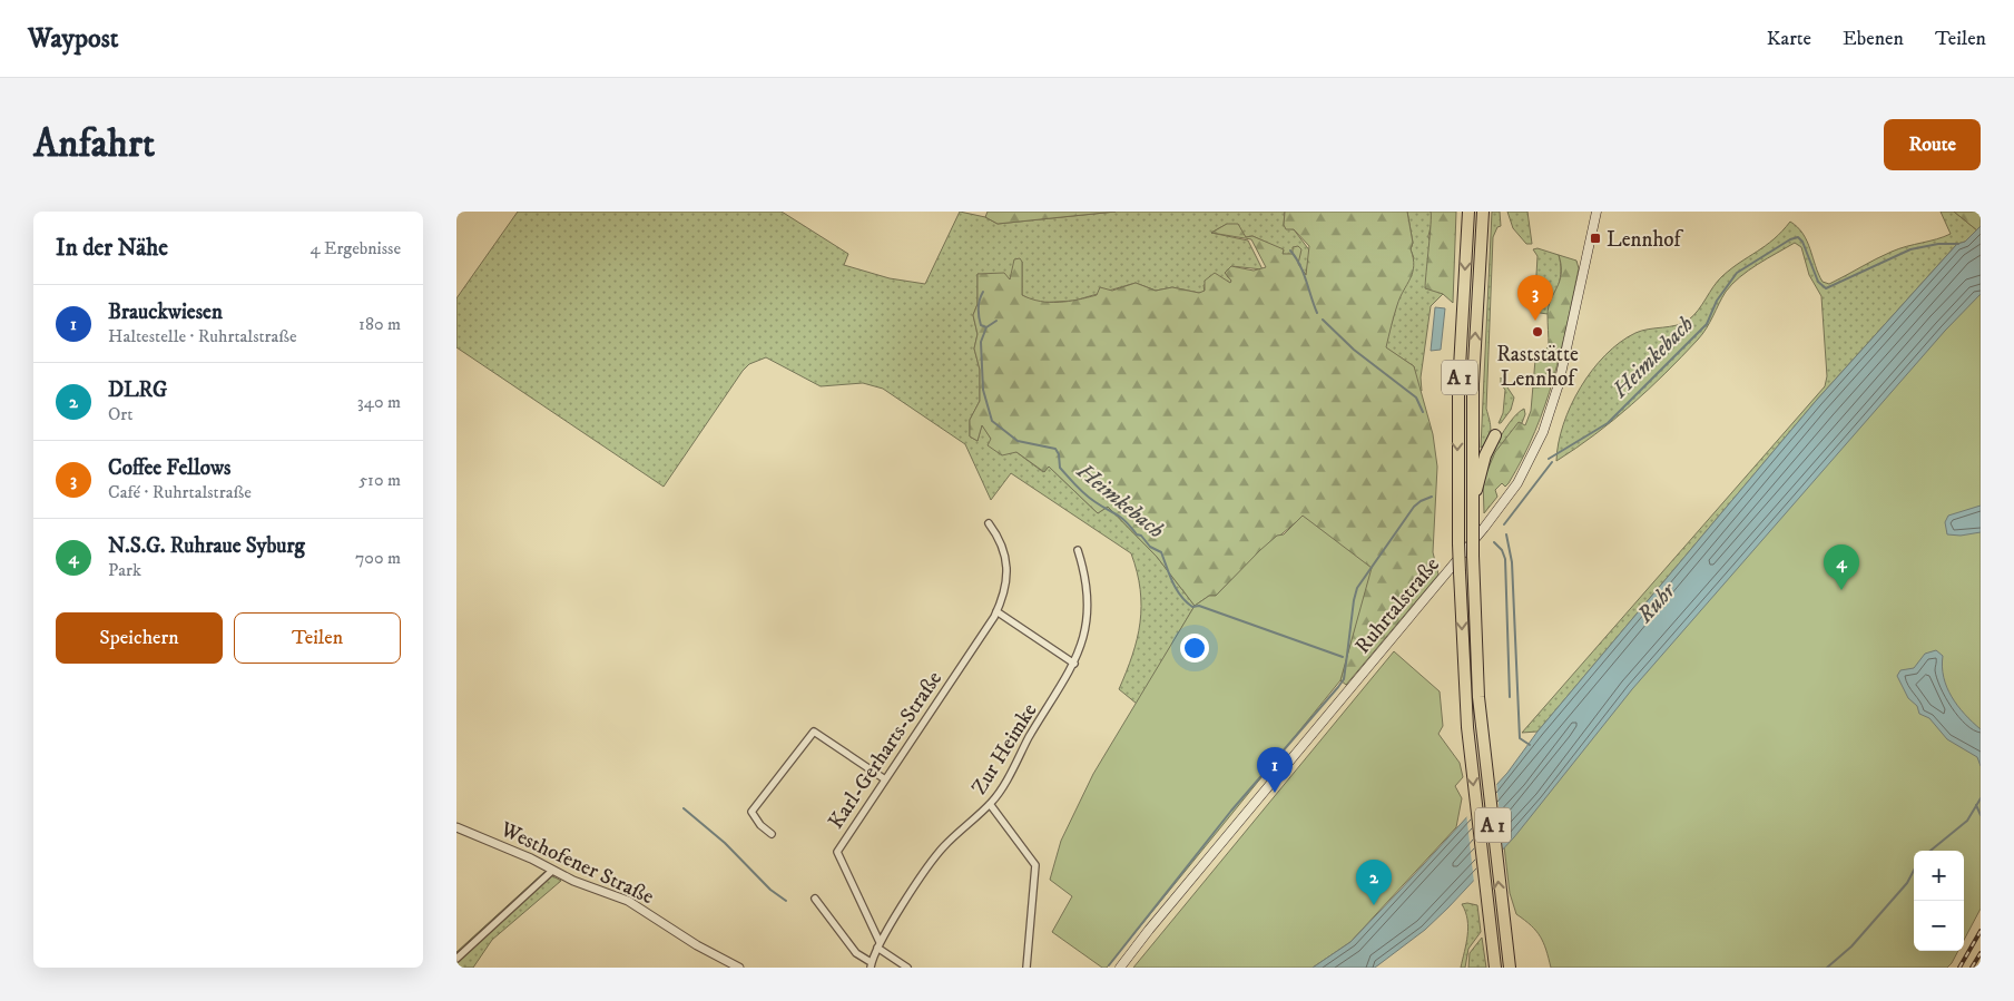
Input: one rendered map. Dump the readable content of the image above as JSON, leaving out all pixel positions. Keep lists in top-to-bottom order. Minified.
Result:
{"streets":{"highway":["A 1"],"main road":["Ruhrtalstraße"],"street":["Zur Heimke","Karl-Gerharts-Straße","Westhofener Straße"]},"crossings":[["Zur Heimke","Karl-Gerharts-Straße"]],"water":["Heimkebach","Ruhr"],"places":{"transit":["Lennhof"],"other":["Raststätte Lennhof"]},"page":{"header":"Waypost","nav":["Karte","Ebenen","Teilen"],"buttons":["Route",["Speichern","Teilen"]],"title":"Anfahrt","heading":["In der Nähe","4 Ergebnisse"],"pins":["3","4","1","2"],"list":[{"mark":"1","name":"Brauckwiesen","note":"Haltestelle · Ruhrtalstraße","value":"180 m"},{"mark":"2","name":"DLRG","note":"Ort","value":"340 m"},{"mark":"3","name":"Coffee Fellows","note":"Café · Ruhrtalstraße","value":"510 m"},{"mark":"4","name":"N.S.G. Ruhraue Syburg","note":"Park","value":"700 m"}],"map_buttons":["+","−"]}}
